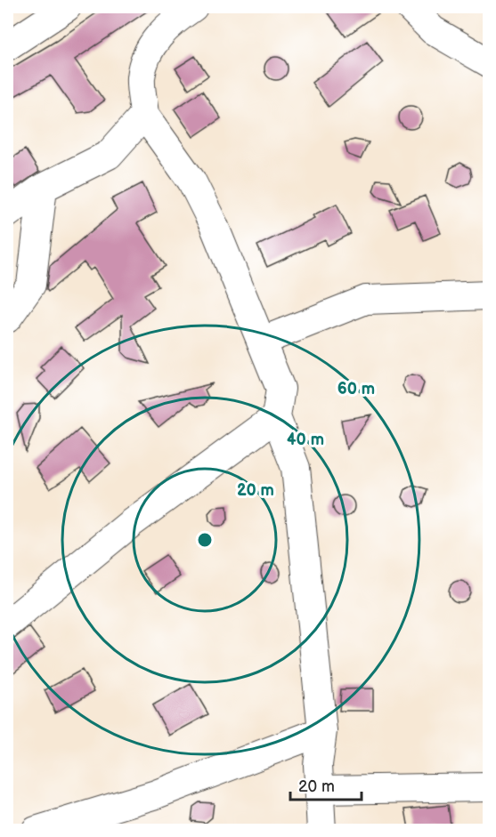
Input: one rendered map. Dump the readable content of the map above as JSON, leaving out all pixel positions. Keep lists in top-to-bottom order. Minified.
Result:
{"scale_bar":"20 m","rings":["60 m","40 m","20 m"]}
